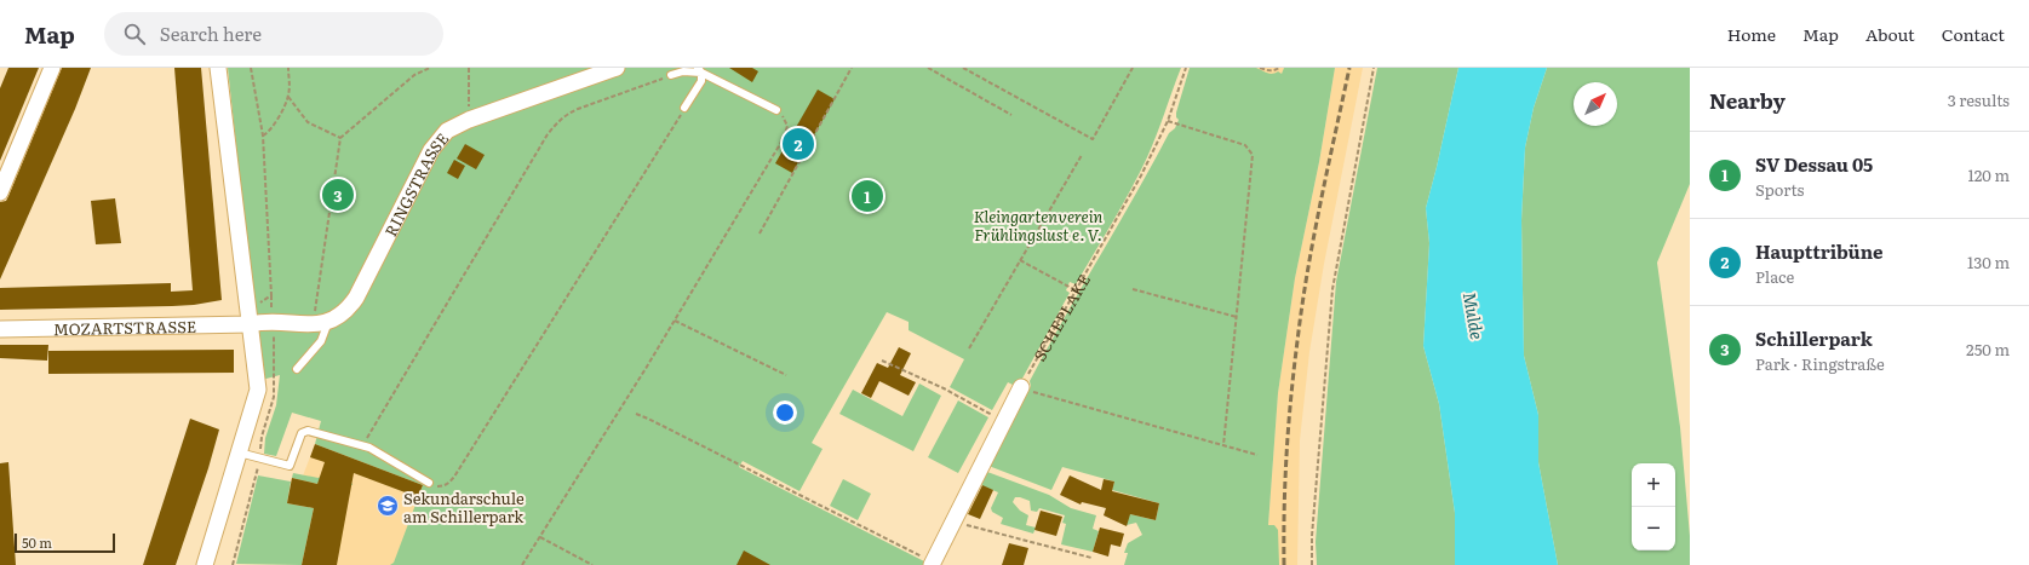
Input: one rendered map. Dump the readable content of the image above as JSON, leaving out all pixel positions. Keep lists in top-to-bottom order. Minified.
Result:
{"streets":{"street":["RINGSTRASSE","MOZARTSTRASSE"],"path":["SCHEPLAKE"]},"crossings":[["RINGSTRASSE","MOZARTSTRASSE"]],"water":["Mulde"],"parks":["Kleingartenverein Frühlingslust e. V."],"places":{"school or university":["Sekundarschule am Schillerpark"]},"scale_bar":"50 m","north":"top right","page":{"header":"Map","search":"Search here","nav":["Home","Map","About","Contact"],"heading":["Nearby","3 results"],"pins":["2","3","1"],"list":[{"mark":"1","name":"SV Dessau 05","note":"Sports","value":"120 m"},{"mark":"2","name":"Haupttribüne","note":"Place","value":"130 m"},{"mark":"3","name":"Schillerpark","note":"Park · Ringstraße","value":"250 m"}],"map_buttons":["+","−"],"scale":"50 m"}}
